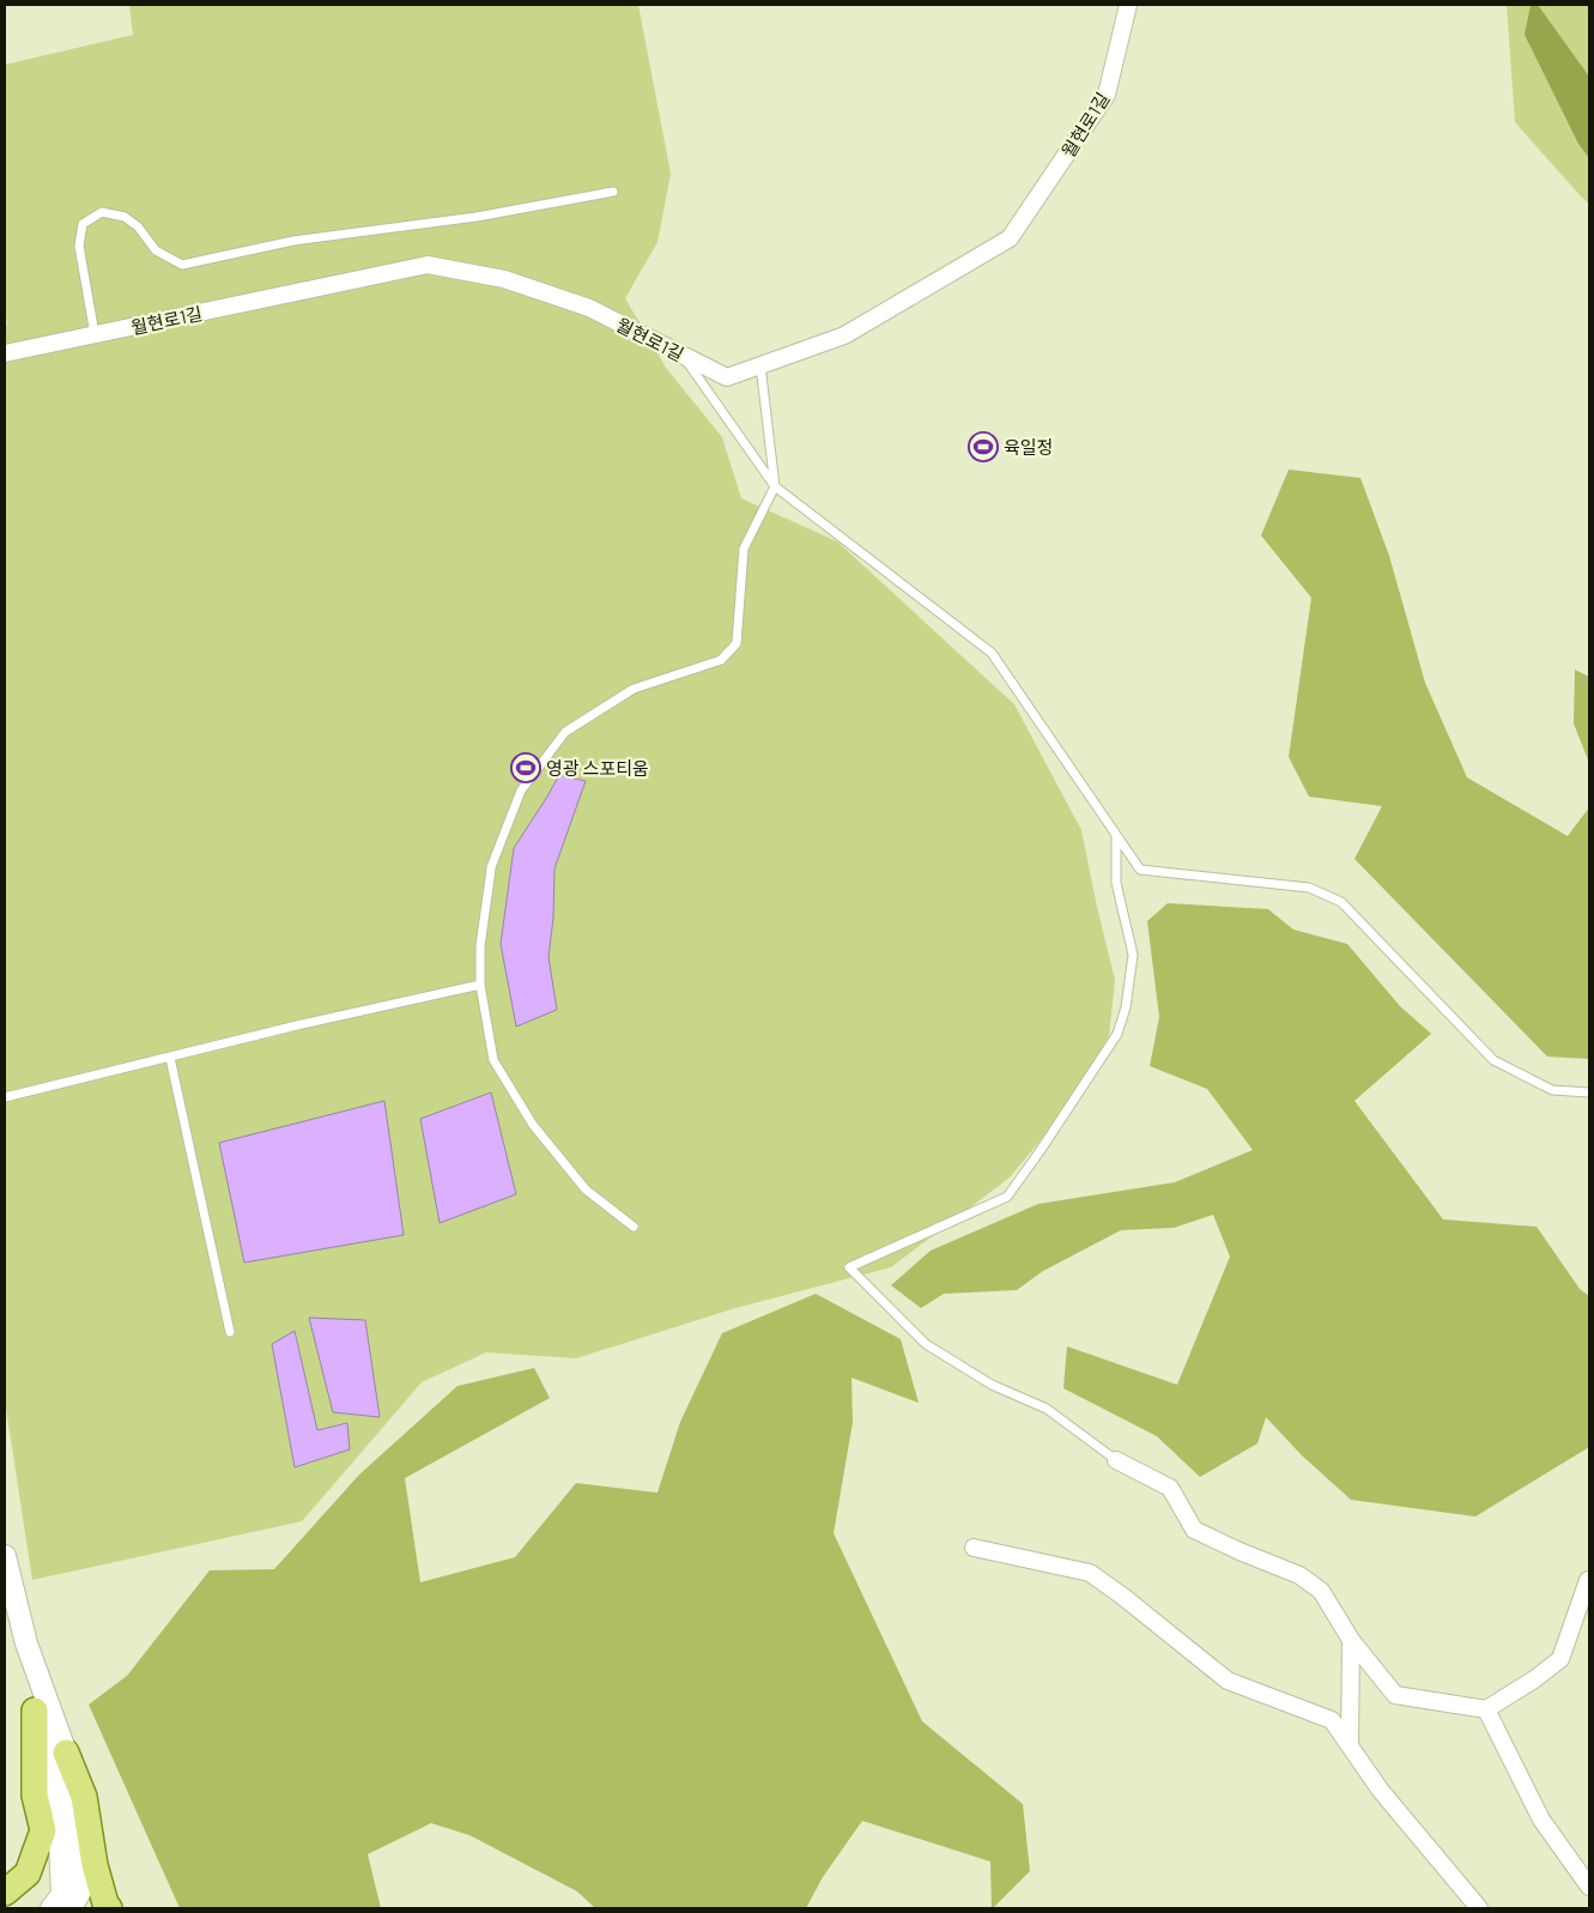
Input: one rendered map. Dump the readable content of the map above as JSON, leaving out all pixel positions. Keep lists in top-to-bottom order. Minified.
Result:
{"streets":{"street":["월현로1길"]},"places":{"sports":["육일정","영광 스포티움"]}}
